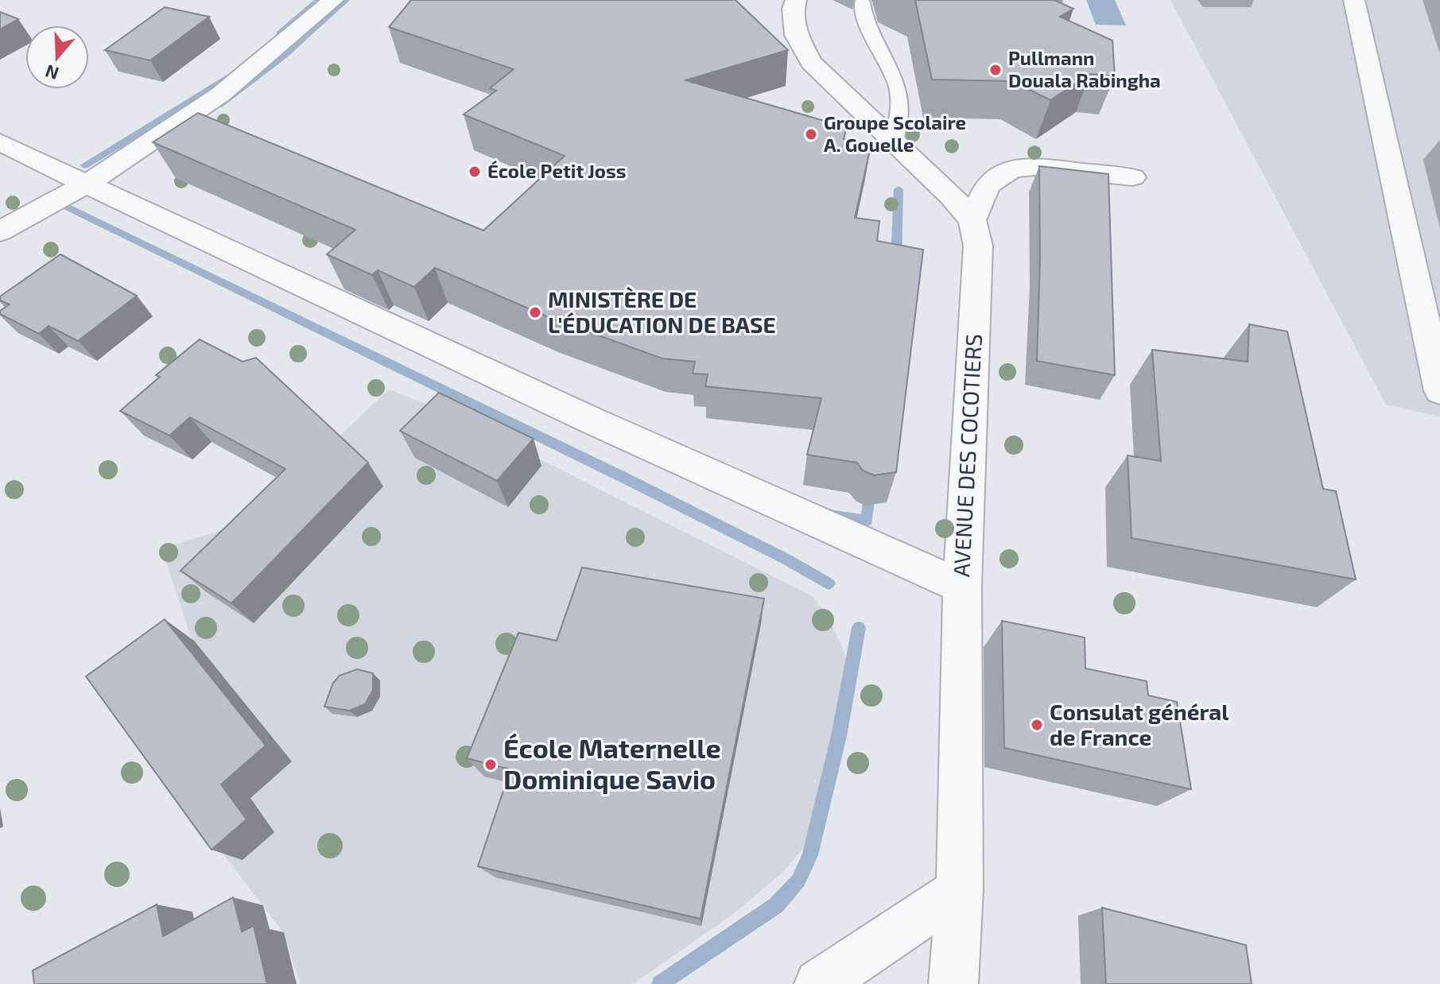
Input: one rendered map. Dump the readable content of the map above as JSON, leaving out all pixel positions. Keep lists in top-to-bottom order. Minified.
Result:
{"streets":{"street":["AVENUE DES COCOTIERS"]},"places":["Pullmann Douala Rabingha","Groupe Scolaire A. Gouelle","École Petit Joss","MINISTÈRE DE L'ÉDUCATION DE BASE","Consulat général de France","École Maternelle Dominique Savio"],"north":"bottom"}
